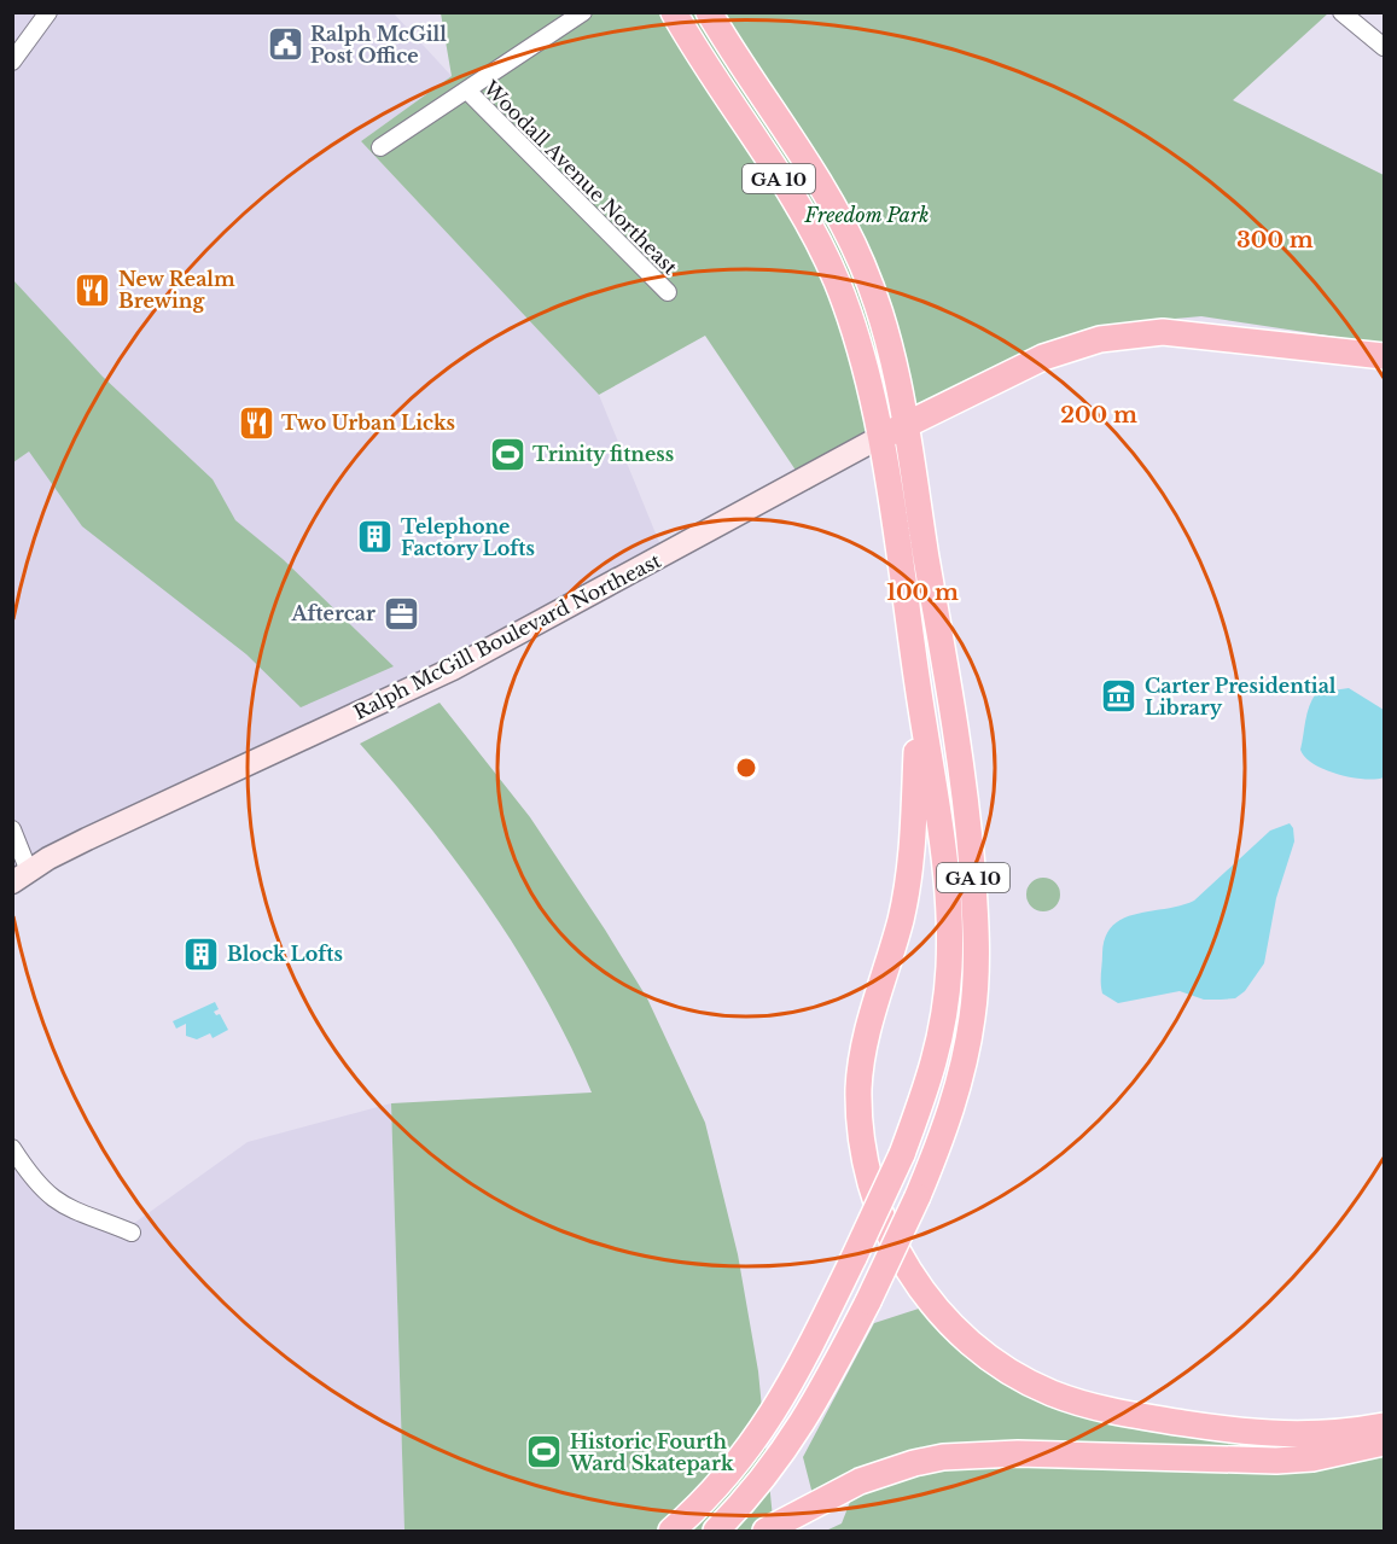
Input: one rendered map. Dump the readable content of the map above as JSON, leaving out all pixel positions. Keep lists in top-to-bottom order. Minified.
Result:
{"streets":{"highway":["GA 10"],"main road":["Ralph McGill Boulevard Northeast"],"street":["Woodall Avenue Northeast"]},"crossings":[["GA 10","Ralph McGill Boulevard Northeast"]],"parks":["Freedom Park"],"places":{"public building":["Ralph McGill Post Office"],"restaurant":["New Realm Brewing","Two Urban Licks"],"sports":["Trinity fitness","Historic Fourth Ward Skatepark"],"building":["Telephone Factory Lofts","Block Lofts"],"office":["Aftercar"],"museum":["Carter Presidential Library"]},"rings":["300 m","200 m","100 m"]}
